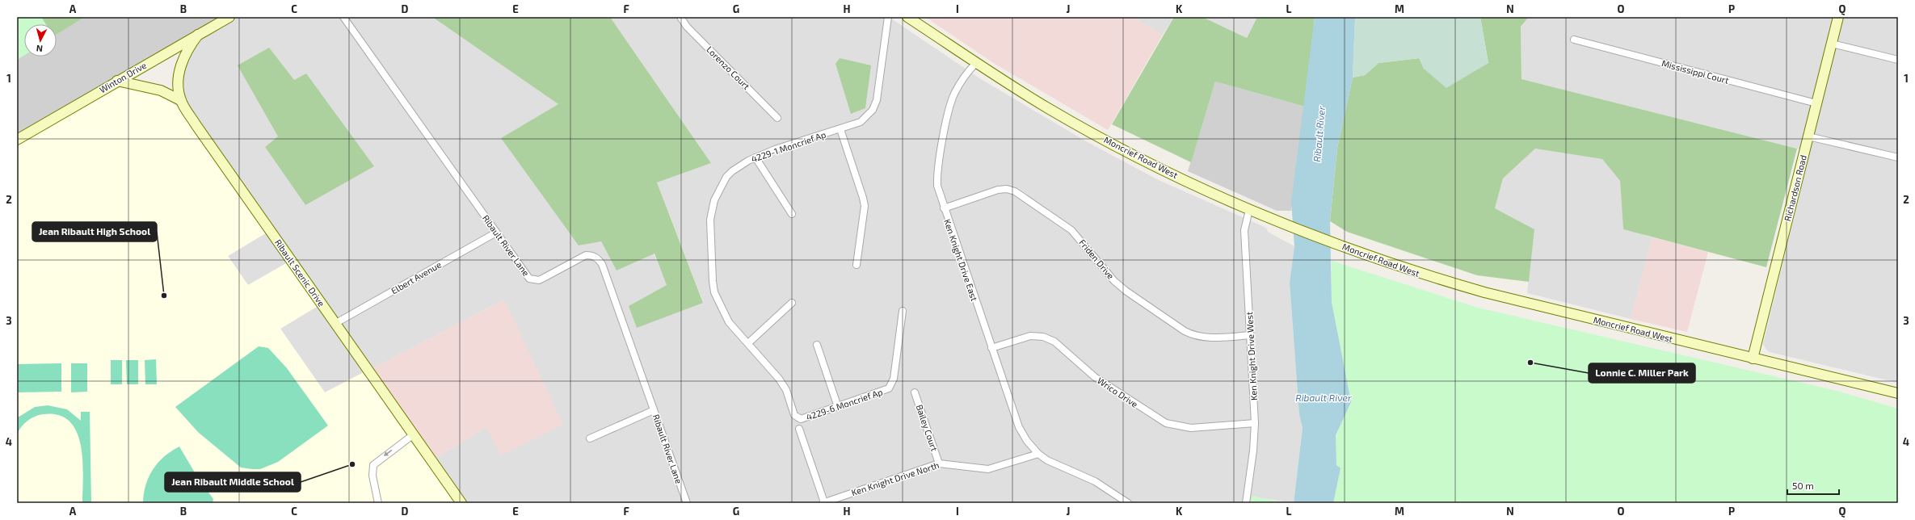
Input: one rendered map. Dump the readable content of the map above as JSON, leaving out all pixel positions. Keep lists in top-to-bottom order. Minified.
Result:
{"streets":{"street":["Lorenzo Court","Mississippi Court","Winton Drive","4229-1 Moncrief Ap","Moncrief Road West","Richardson Road","Ribault River Lane","Friden Drive","Ken Knight Drive East","Ribault Scenic Drive","Elbert Avenue","Ken Knight Drive West","Wrico Drive","4229-6 Moncrief Ap","Bailey Court","Ken Knight Drive North"]},"crossings":[["Mississippi Court","Richardson Road"],["Winton Drive","Ribault Scenic Drive"],["4229-1 Moncrief Ap","4229-6 Moncrief Ap"],["Moncrief Road West","Richardson Road"],["Moncrief Road West","Ken Knight Drive East"],["Moncrief Road West","Ken Knight Drive West"],["Ribault River Lane","Elbert Avenue"],["Friden Drive","Ken Knight Drive East"],["Friden Drive","Ken Knight Drive West"],["Ken Knight Drive East","Wrico Drive"],["Ken Knight Drive East","Ken Knight Drive North"],["Ribault Scenic Drive","Elbert Avenue"],["Ken Knight Drive West","Wrico Drive"],["Bailey Court","Ken Knight Drive North"]],"water":["Ribault River"],"places":["Jean Ribault High School","Lonnie C. Miller Park","Jean Ribault Middle School"],"scale_bar":"50 m","north":"bottom","grid":{"columns":["A","B","C","D","E","F","G","H","I","J","K","L","M","N","O","P","Q"],"rows":["1","2","3","4"]}}
